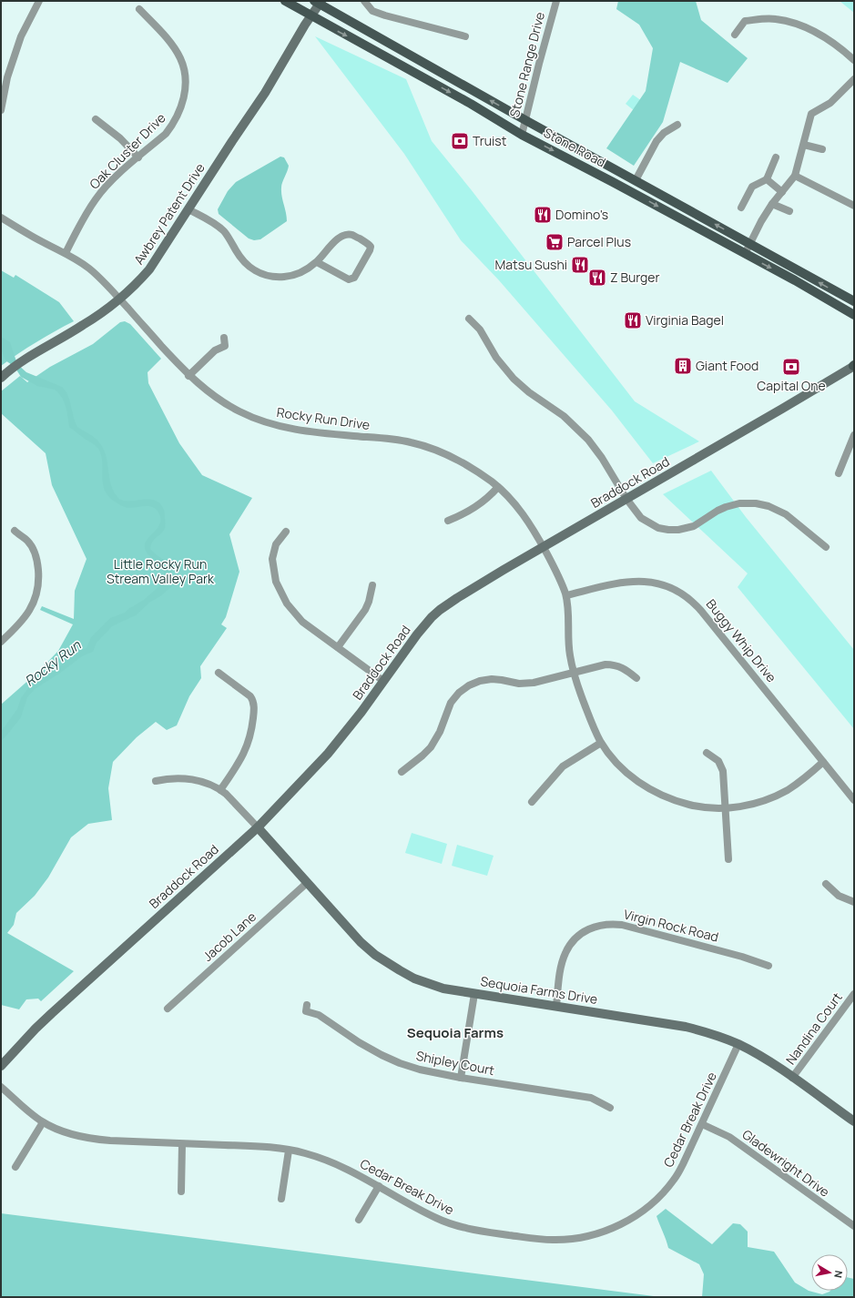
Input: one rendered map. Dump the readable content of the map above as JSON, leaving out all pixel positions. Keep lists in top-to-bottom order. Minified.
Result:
{"streets":{"main road":["Stone Road"],"street":["Stone Range Drive","Oak Cluster Drive","Awbrey Patent Drive","Rocky Run Drive","Braddock Road","Buggy Whip Drive","Virgin Rock Road","Jacob Lane","Sequoia Farms Drive","Nandina Court","Shipley Court","Cedar Break Drive","Gladewright Drive"]},"crossings":[["Stone Range Drive","Stone Road"],["Stone Road","Awbrey Patent Drive"],["Oak Cluster Drive","Rocky Run Drive"],["Awbrey Patent Drive","Rocky Run Drive"],["Rocky Run Drive","Braddock Road"],["Rocky Run Drive","Buggy Whip Drive"],["Braddock Road","Sequoia Farms Drive"],["Virgin Rock Road","Sequoia Farms Drive"],["Jacob Lane","Sequoia Farms Drive"],["Sequoia Farms Drive","Nandina Court"],["Sequoia Farms Drive","Cedar Break Drive"],["Cedar Break Drive","Gladewright Drive"]],"districts":["Sequoia Farms"],"water":["Rocky Run"],"parks":["Little Rocky Run Stream Valley Park"],"places":{"bank":["Truist","Capital One"],"restaurant":["Domino's","Matsu Sushi","Z Burger","Virginia Bagel"],"supermarket":["Parcel Plus"],"building":["Giant Food"]},"north":"right"}
